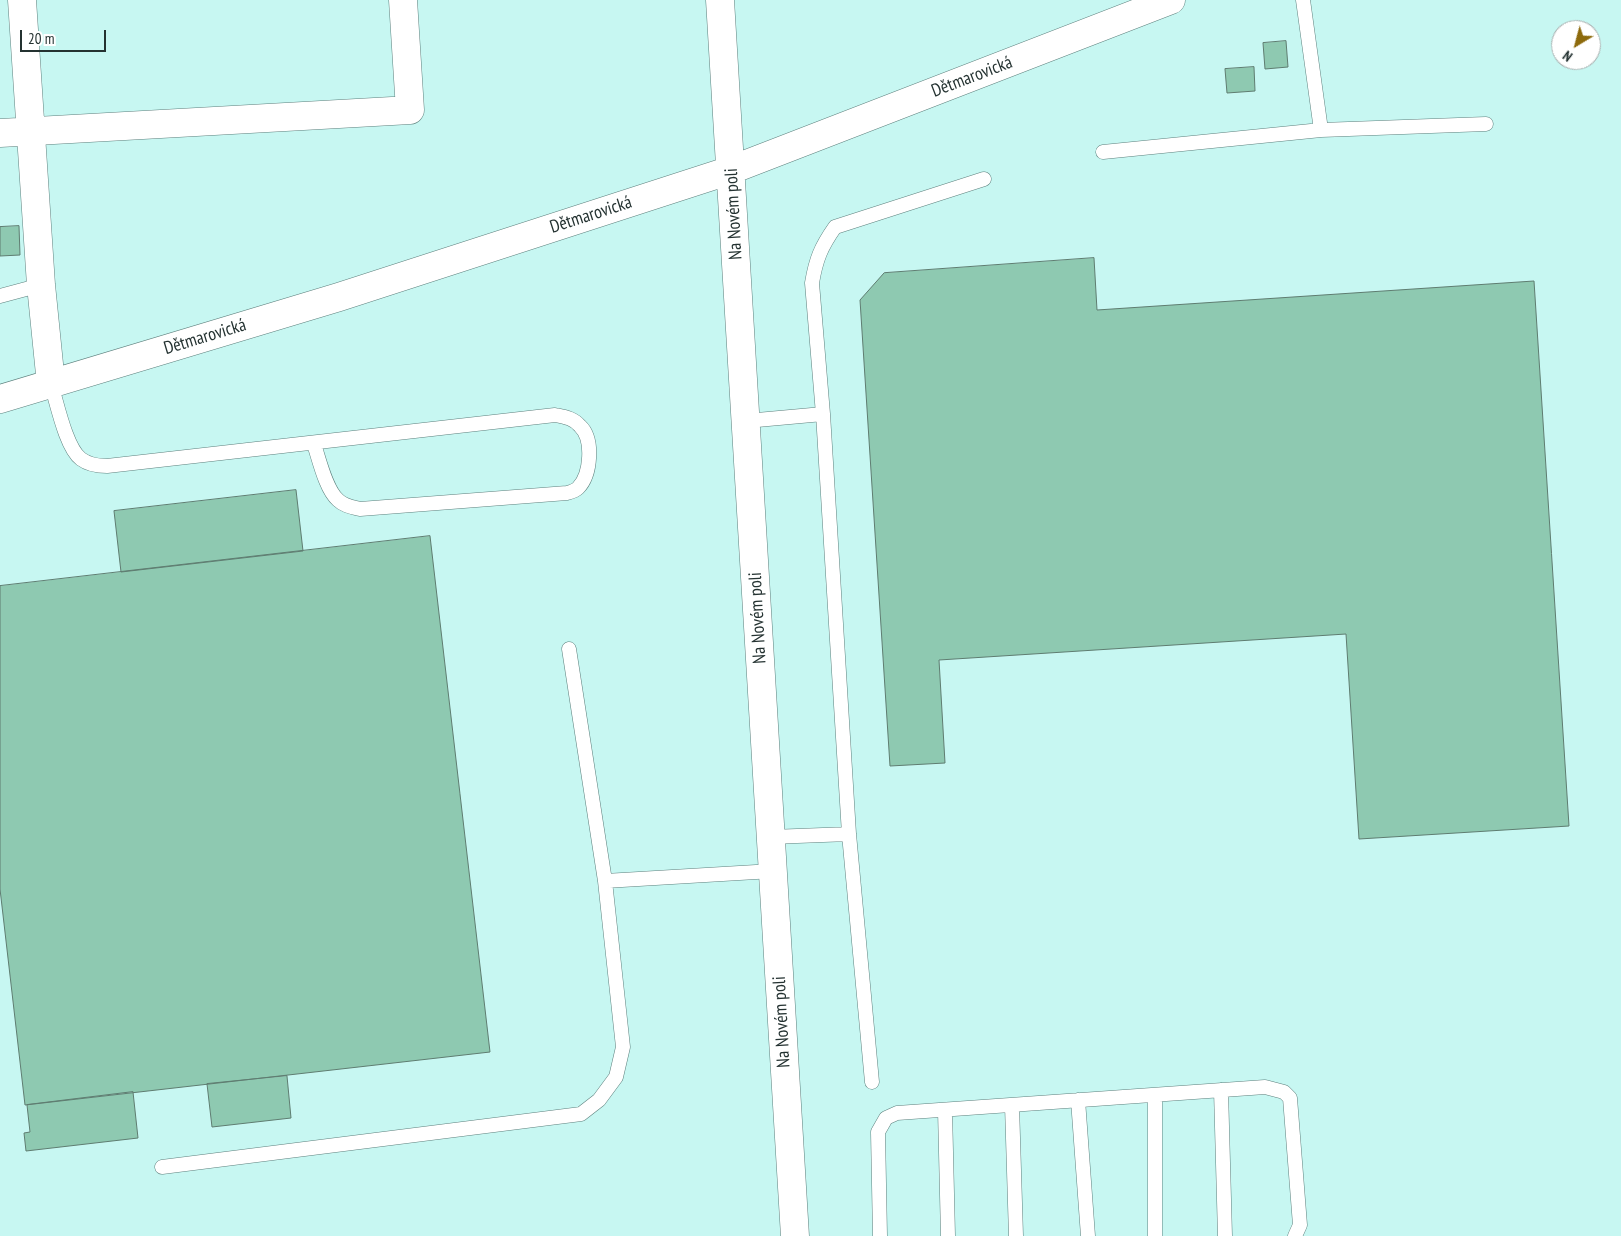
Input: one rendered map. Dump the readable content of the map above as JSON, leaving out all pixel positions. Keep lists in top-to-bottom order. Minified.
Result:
{"streets":{"street":["Dětmarovická","Na Novém poli"]},"crossings":[["Dětmarovická","Na Novém poli"]],"scale_bar":"20 m","north":"bottom left"}
